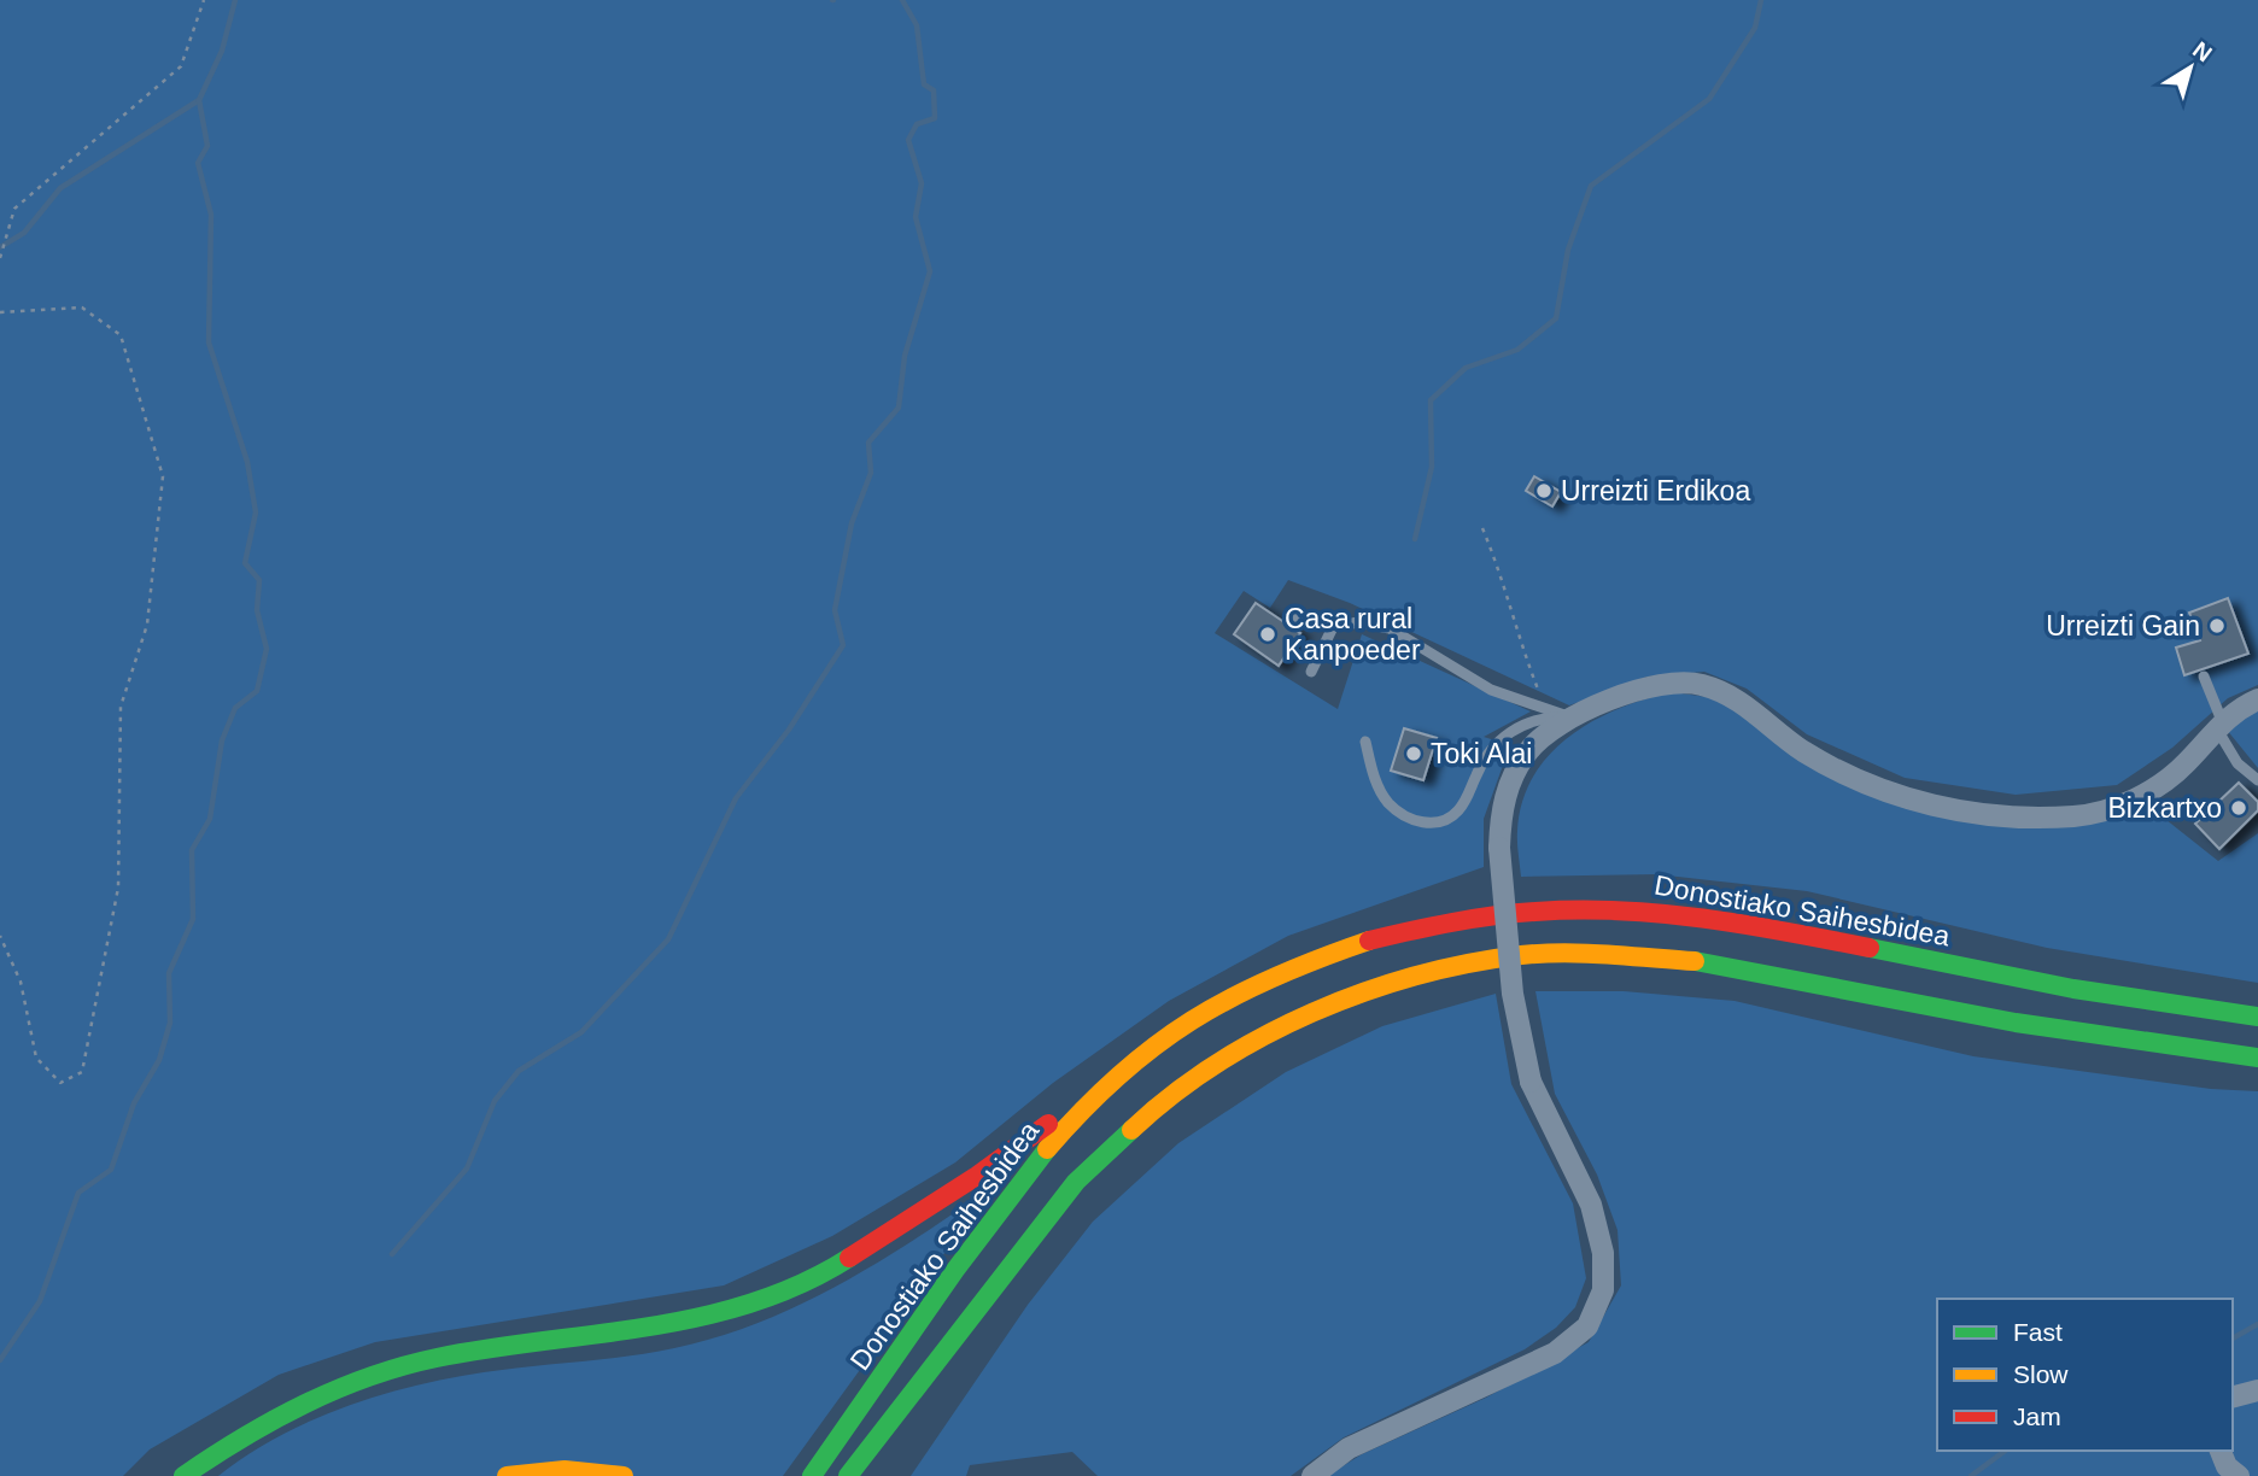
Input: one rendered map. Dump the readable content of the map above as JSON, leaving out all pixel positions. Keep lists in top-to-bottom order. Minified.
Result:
{"streets":{"highway":["Donostiako Saihesbidea"]},"places":["Urreizti Erdikoa","Urreizti Gain","Casa rural Kanpoeder","Toki Alai","Bizkartxo"],"legend":["Fast","Slow","Jam"],"north":"top right"}
